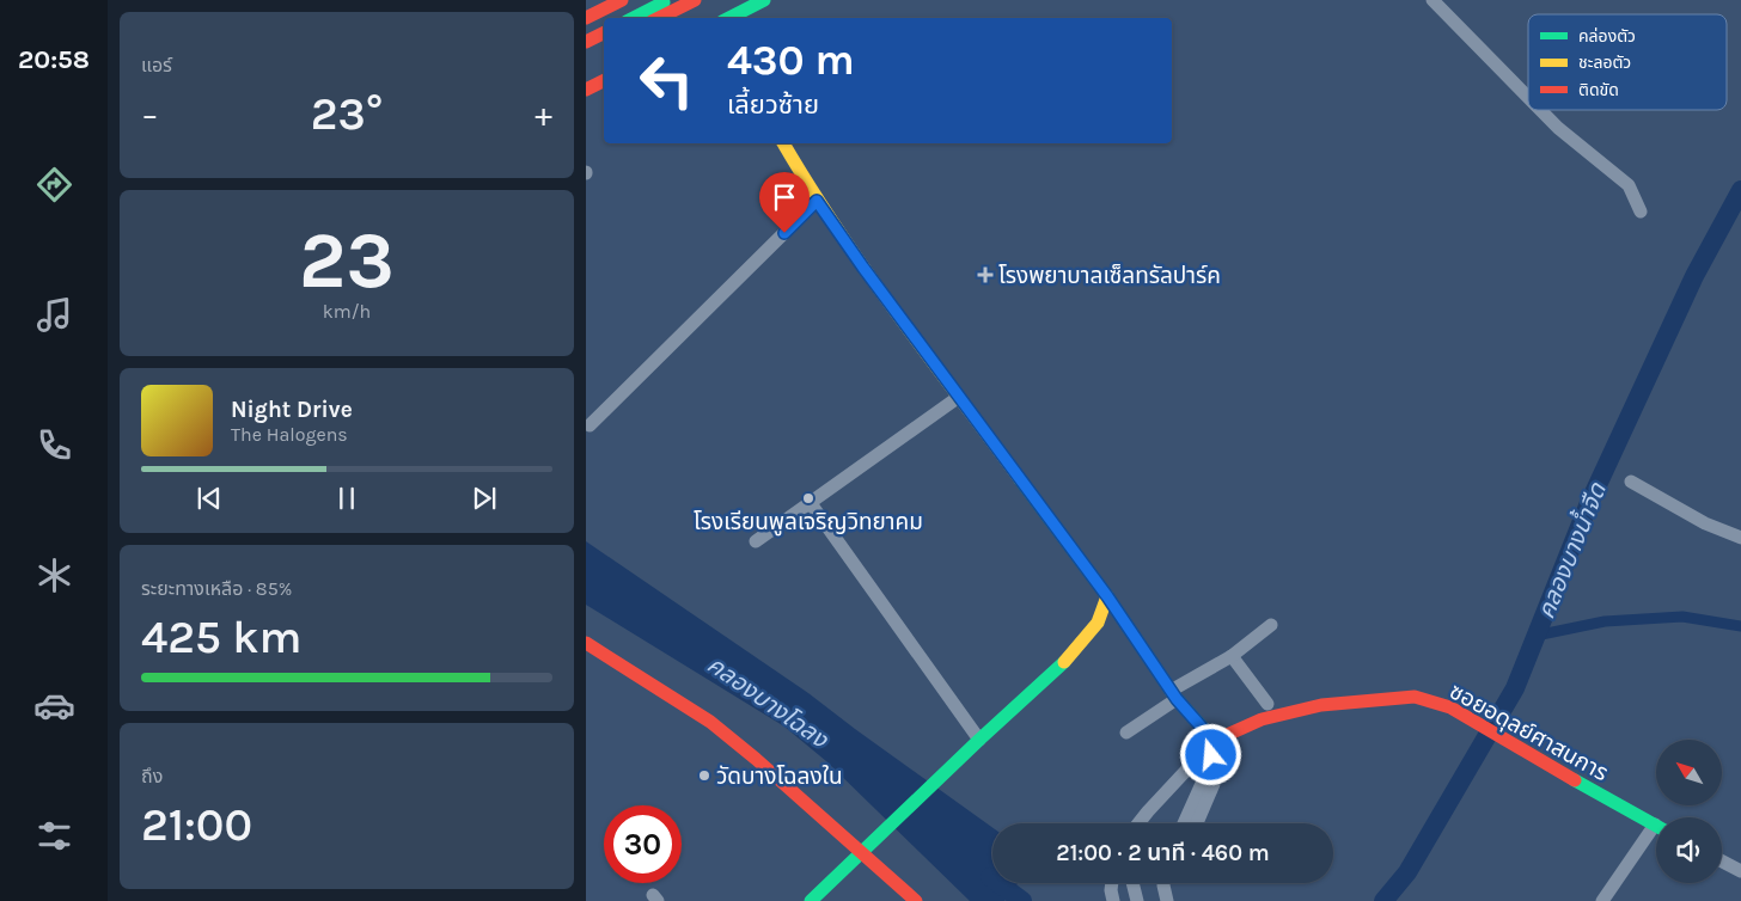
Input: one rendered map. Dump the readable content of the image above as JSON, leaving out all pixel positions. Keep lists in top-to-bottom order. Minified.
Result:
{"streets":{"main road":["ซอยอดุลย์ศาสนการ"]},"water":["คลองบางน้ำจืด","คลองบางโฉลง"],"places":{"health":["โรงพยาบาลเซ็ลทรัลปาร์ค"],"other":["โรงเรียนพูลเจริญวิทยาคม","วัดบางโฉลงใน"]},"legend":["คล่องตัว","ชะลอตัว","ติดขัด"],"north":"top left","page":{"tabs":"20:58","tile":["แอร์",["23","km/h"],["ระยะทางเหลือ · 85%","425 km"],["ถึง","21:00"]],"turn":["430 m","เลี้ยวซ้าย"],"heat":["−","23°","+"],"song":["Night Drive","The Halogens"],"limit":"30","trip":"21:00 · 2 นาที · 460 m"}}
